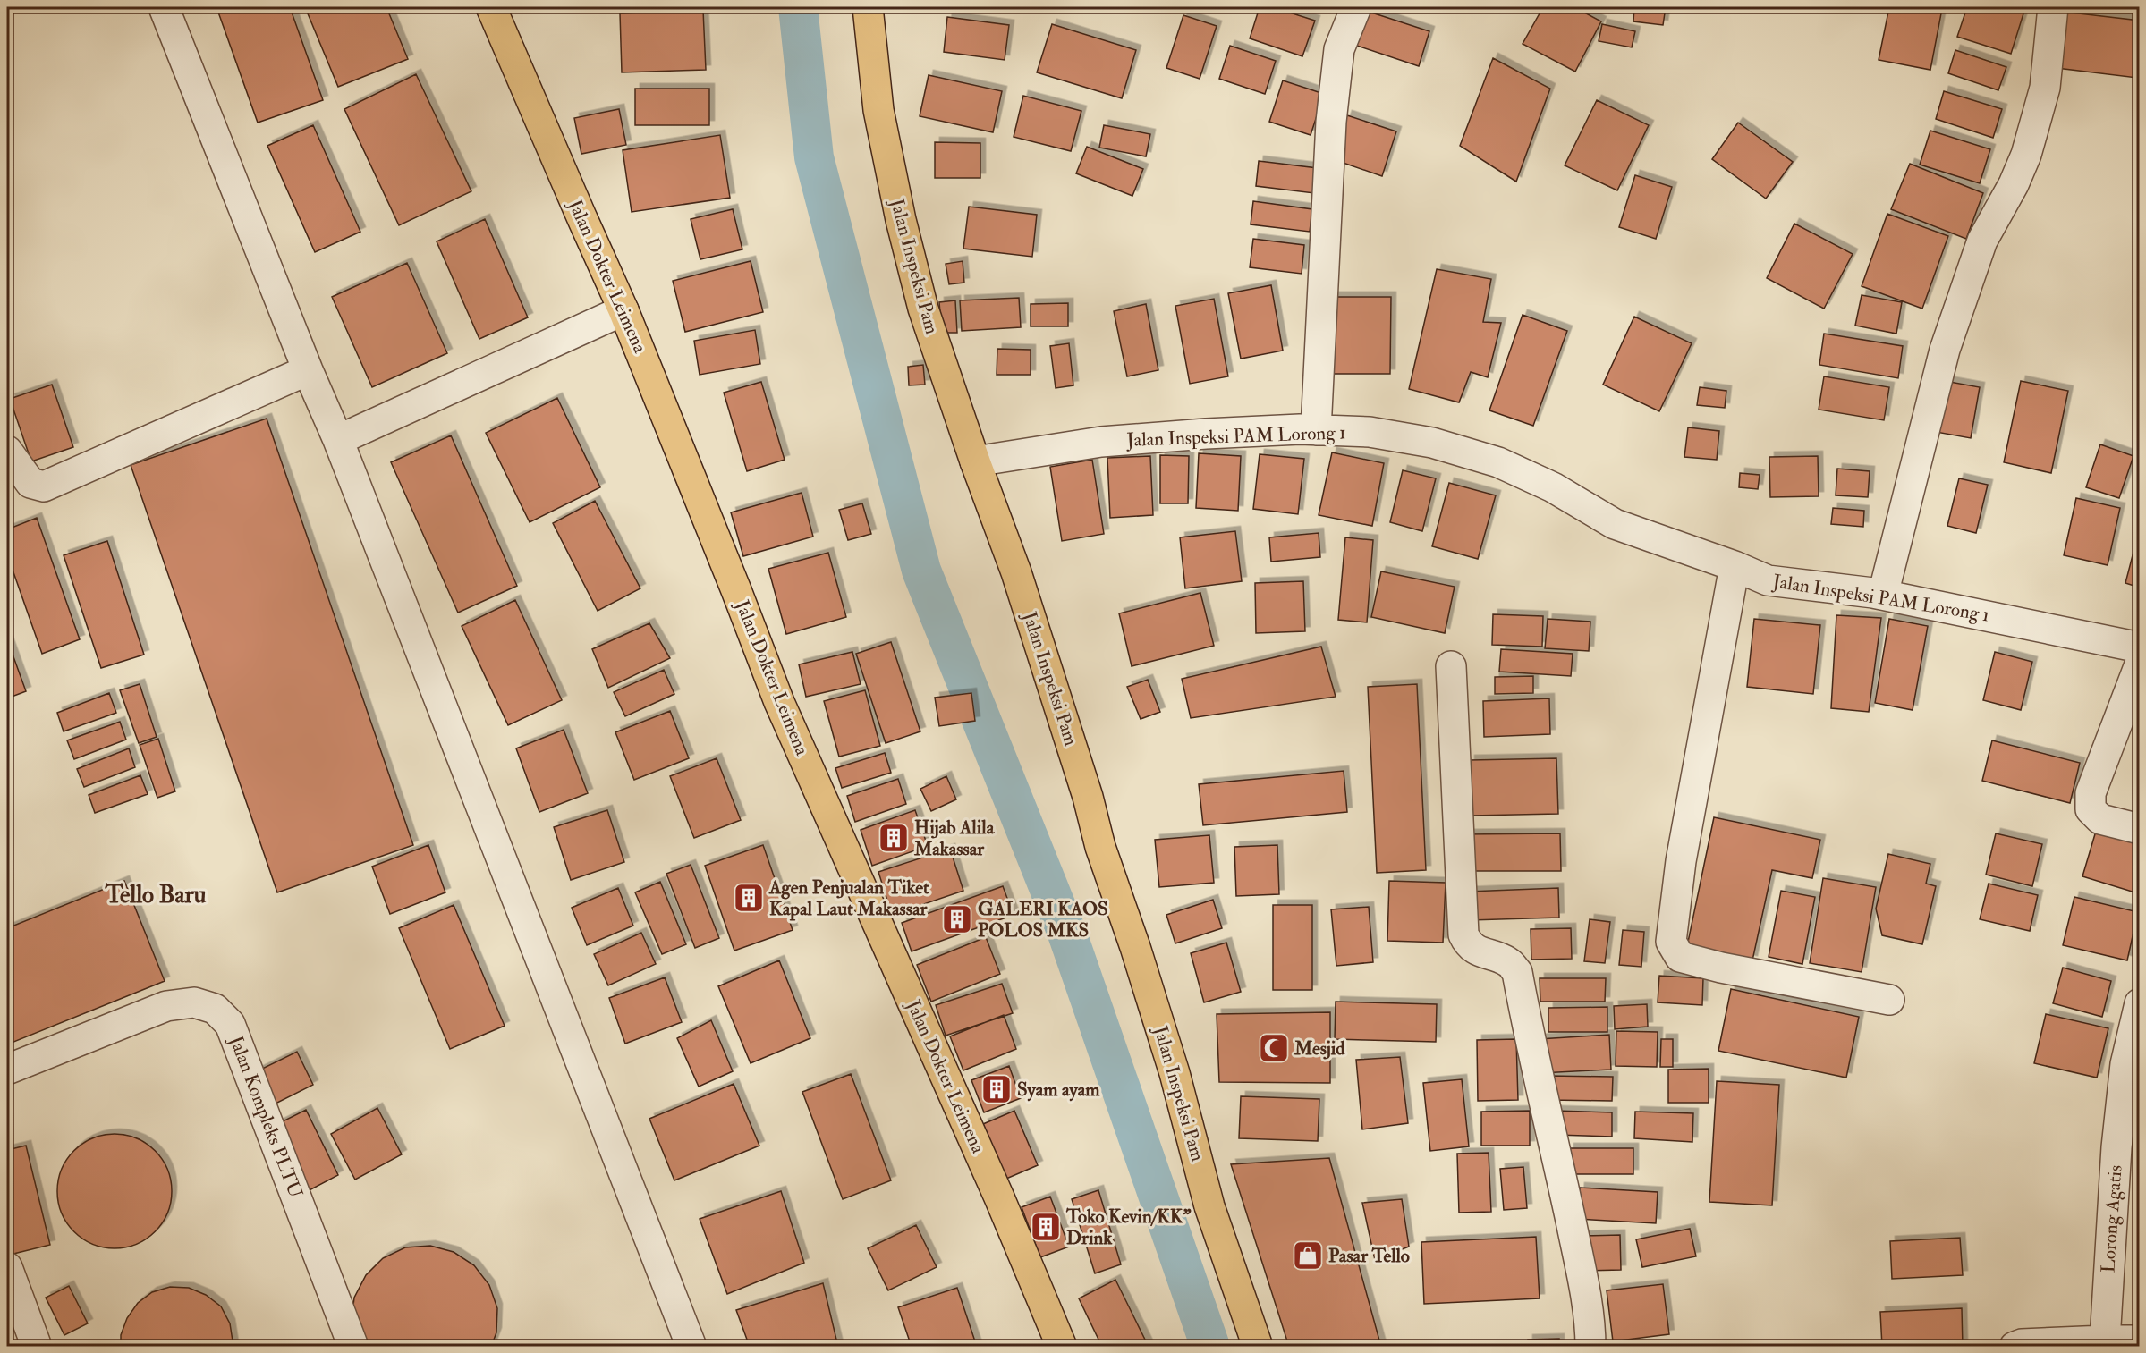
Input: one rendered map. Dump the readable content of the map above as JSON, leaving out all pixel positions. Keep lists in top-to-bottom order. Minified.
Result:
{"streets":{"main road":["Jalan Inspeksi Pam","Jalan Dokter Leimena"],"street":["Jalan Inspeksi PAM Lorong 1","Jalan Kompleks PLTU","Lorong Agatis"]},"crossings":[["Jalan Inspeksi Pam","Jalan Inspeksi PAM Lorong 1"]],"districts":["Tello Baru"],"places":{"building":["Hijab Alila Makassar","Agen Penjualan Tiket Kapal Laut Makassar","GALERI KAOS POLOS MKS","Syam ayam","Toko Kevin/KK\" Drink"],"mosque":["Mesjid"],"shop":["Pasar Tello"]}}
